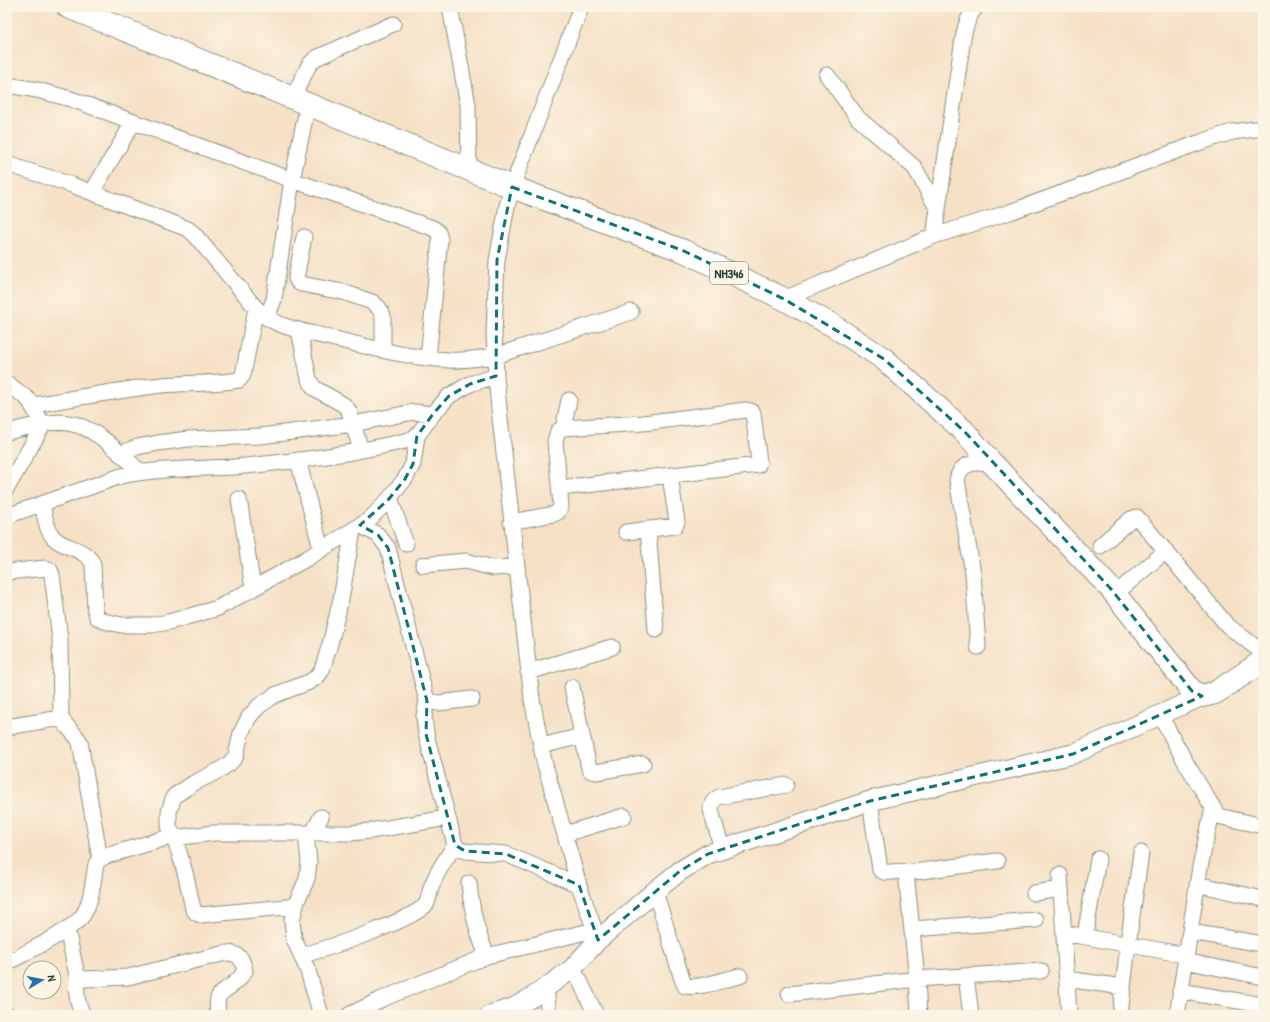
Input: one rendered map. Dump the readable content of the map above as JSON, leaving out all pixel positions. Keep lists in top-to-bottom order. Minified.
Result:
{"streets":{"highway":["NH346"]},"north":"right"}
